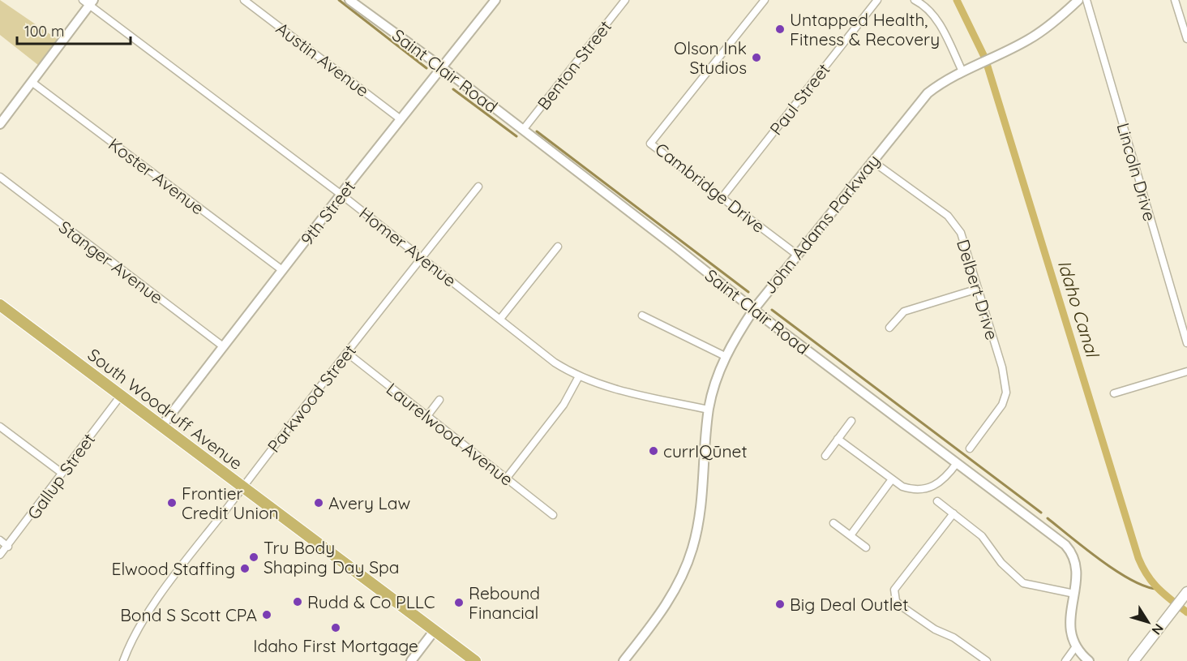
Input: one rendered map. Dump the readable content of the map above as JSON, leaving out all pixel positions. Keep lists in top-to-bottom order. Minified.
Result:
{"streets":{"main road":["South Woodruff Avenue"],"street":["Austin Avenue","Benton Street","Saint Clair Road","Paul Street","Lincoln Drive","Koster Avenue","Cambridge Drive","9th Street","John Adams Parkway","Homer Avenue","Stanger Avenue","Delbert Drive","Parkwood Street","Laurelwood Avenue","Gallup Street"]},"crossings":[["Austin Avenue","9th Street"],["Benton Street","Saint Clair Road"],["Saint Clair Road","9th Street"],["Saint Clair Road","John Adams Parkway"],["Paul Street","Cambridge Drive"],["Koster Avenue","9th Street"],["Cambridge Drive","John Adams Parkway"],["9th Street","Homer Avenue"],["9th Street","Stanger Avenue"],["9th Street","South Woodruff Avenue"],["John Adams Parkway","Homer Avenue"],["John Adams Parkway","Delbert Drive"],["Homer Avenue","Parkwood Street"],["Parkwood Street","South Woodruff Avenue"],["Parkwood Street","Laurelwood Avenue"],["South Woodruff Avenue","Gallup Street"]],"water":["Idaho Canal"],"places":["Untapped Health, Fitness & Recovery","Olson Ink Studios","currIQūnet","Frontier Credit Union","Avery Law","Tru Body Shaping Day Spa","Elwood Staffing","Rudd & Co PLLC","Rebound Financial","Big Deal Outlet","Bond S Scott CPA","Idaho First Mortgage"],"scale_bar":"100 m","north":"bottom right"}
